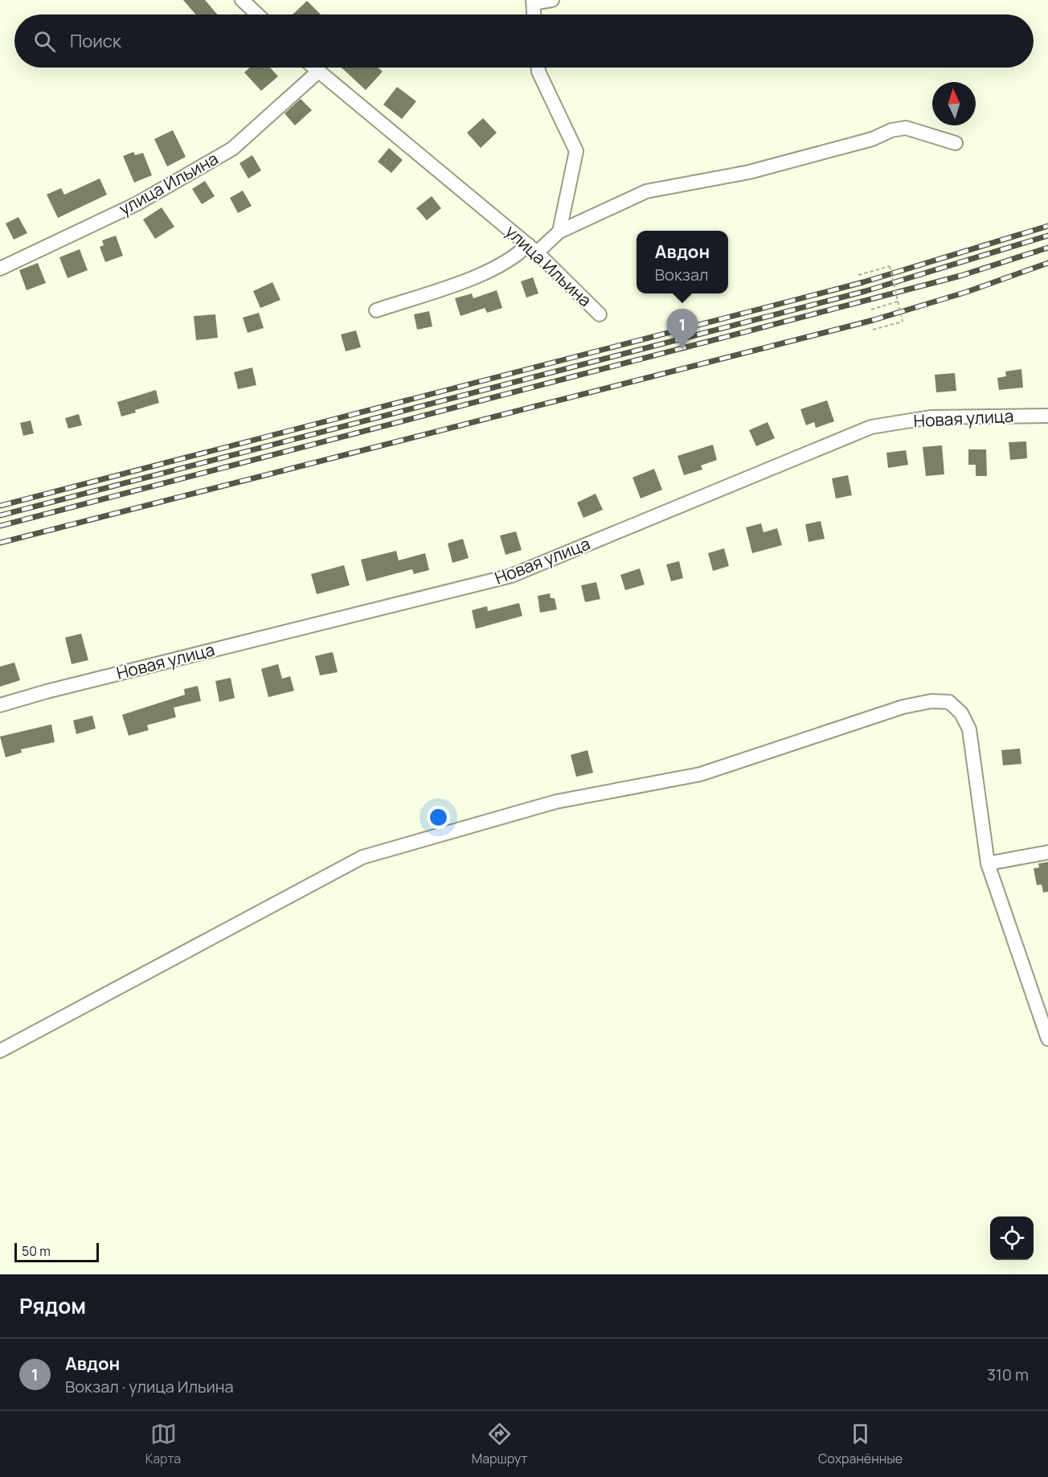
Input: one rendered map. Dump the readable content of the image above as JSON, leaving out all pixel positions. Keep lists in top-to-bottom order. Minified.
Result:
{"streets":{"street":["улица Ильина","Новая улица"]},"scale_bar":"50 m","north":"top","page":{"search":"Поиск","popup":["Авдон","Вокзал"],"pins":"1","scale":"50 m","heading":"Рядом","list":[{"mark":"1","name":"Авдон","note":"Вокзал · улица Ильина","value":"310 m"}],"nav":["Карта","Маршрут","Сохранённые"]}}
